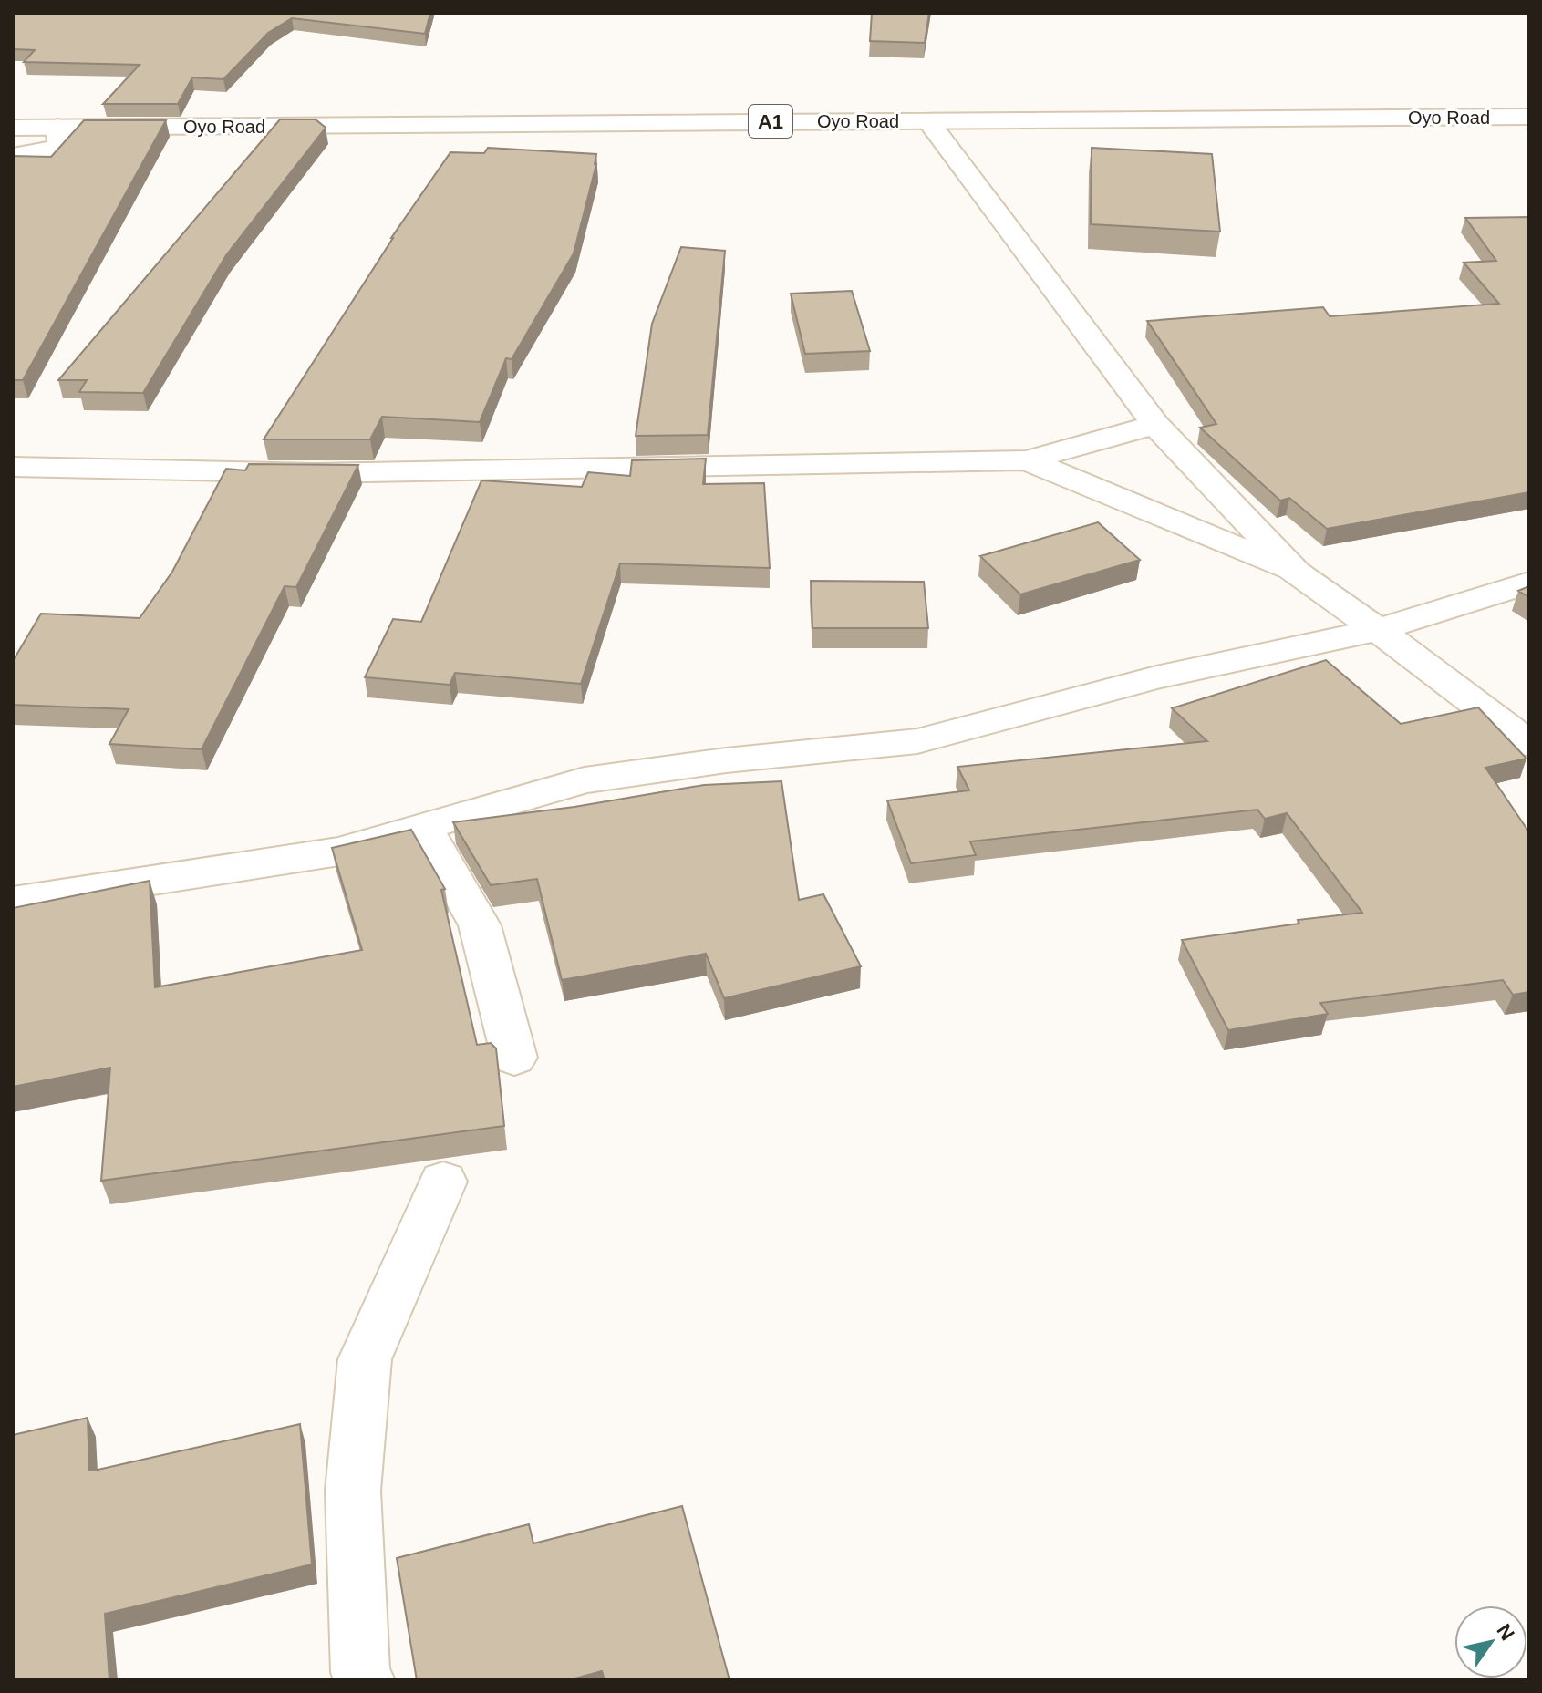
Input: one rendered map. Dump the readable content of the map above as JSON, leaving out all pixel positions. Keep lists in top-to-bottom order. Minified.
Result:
{"streets":{"main road":["Oyo Road","A1"]},"north":"top right"}
